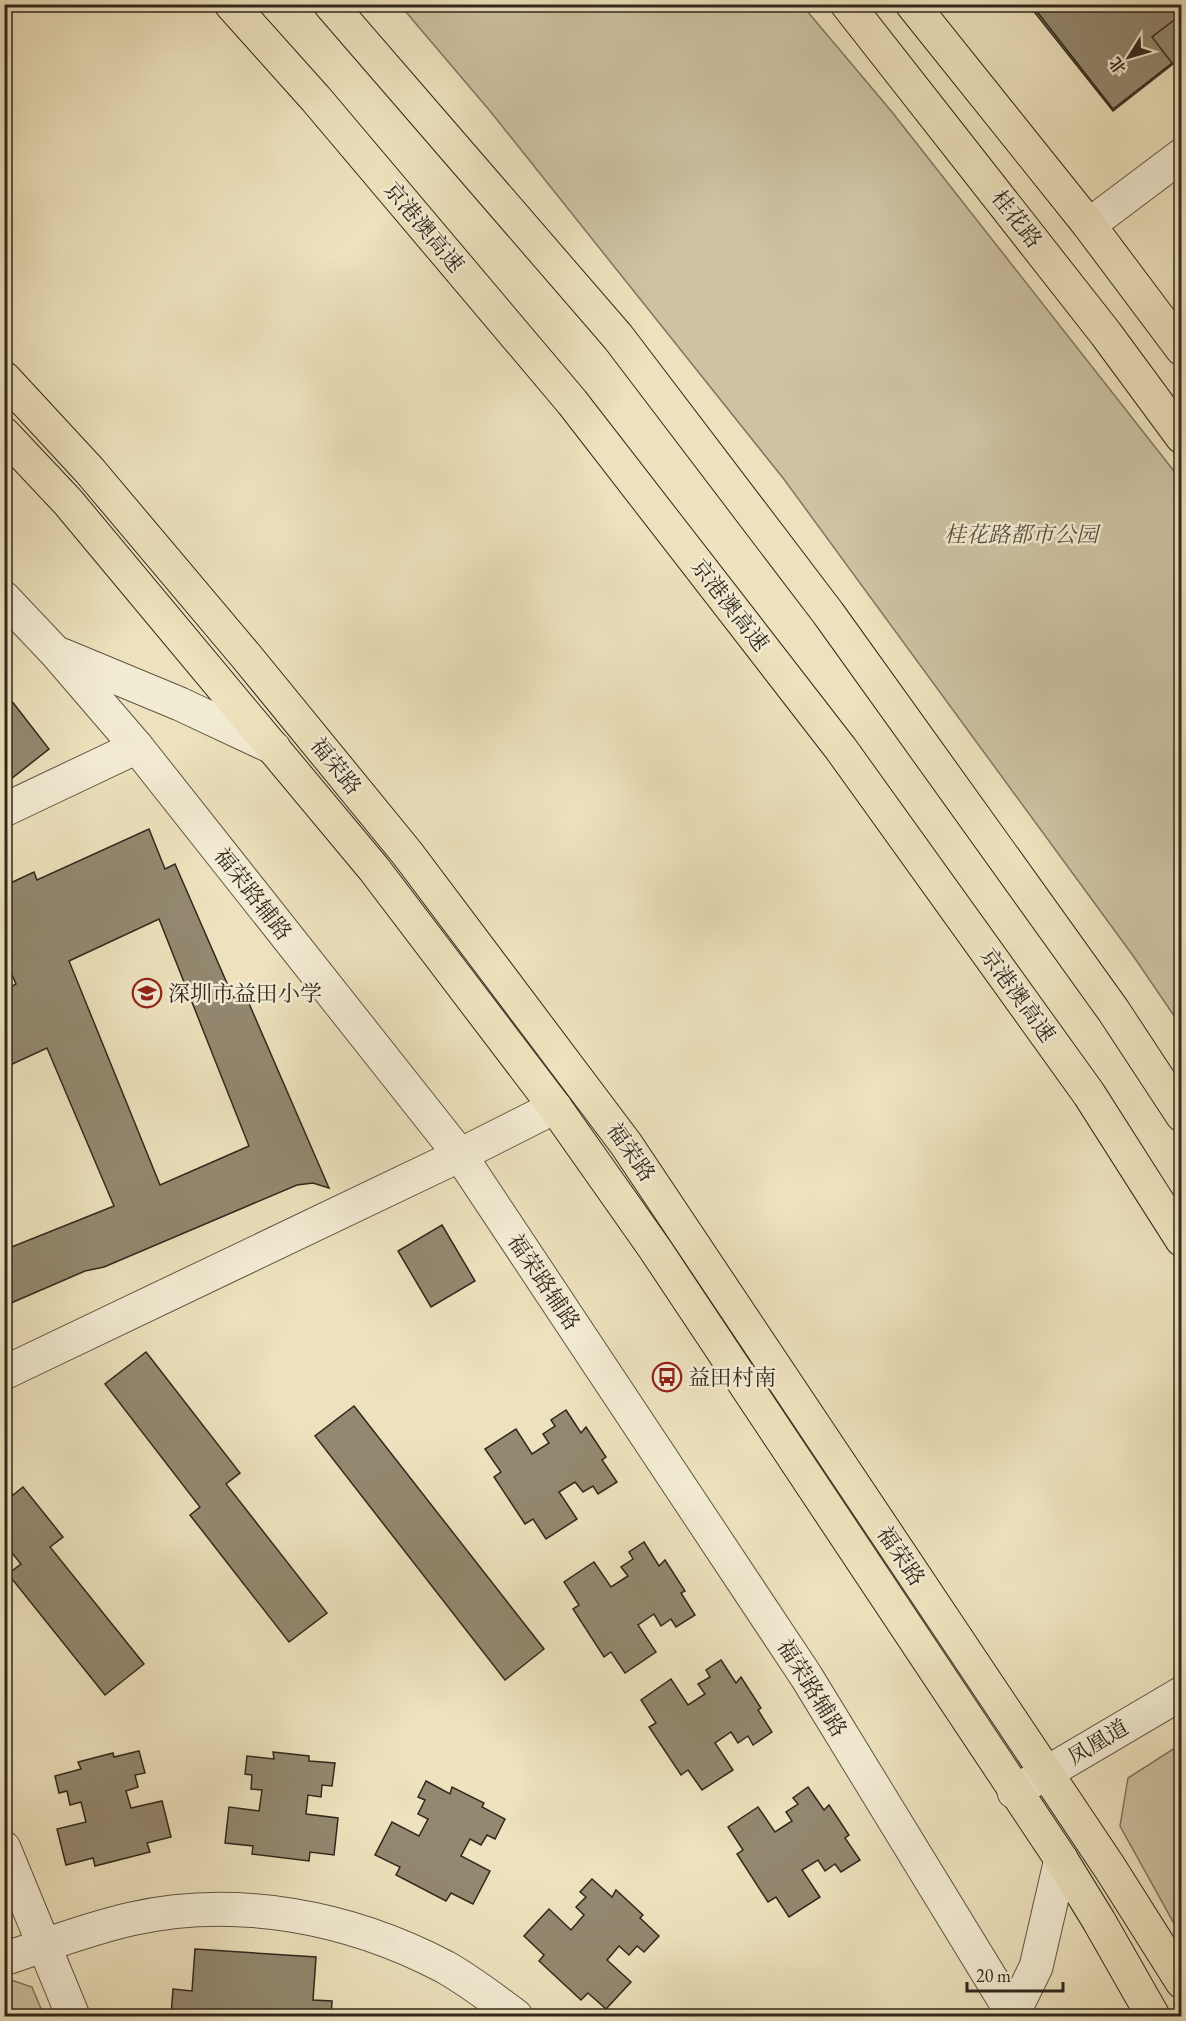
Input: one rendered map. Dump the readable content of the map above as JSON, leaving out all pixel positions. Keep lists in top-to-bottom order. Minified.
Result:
{"streets":{"main road":["桂花路","京港澳高速","福荣路"],"street":["福荣路辅路","凤凰道"]},"crossings":[["福荣路","凤凰道"]],"parks":["桂花路都市公园"],"places":{"school or university":["深圳市益田小学"],"bus stop":["益田村南"]},"scale_bar":"20 m","north":"bottom left"}
